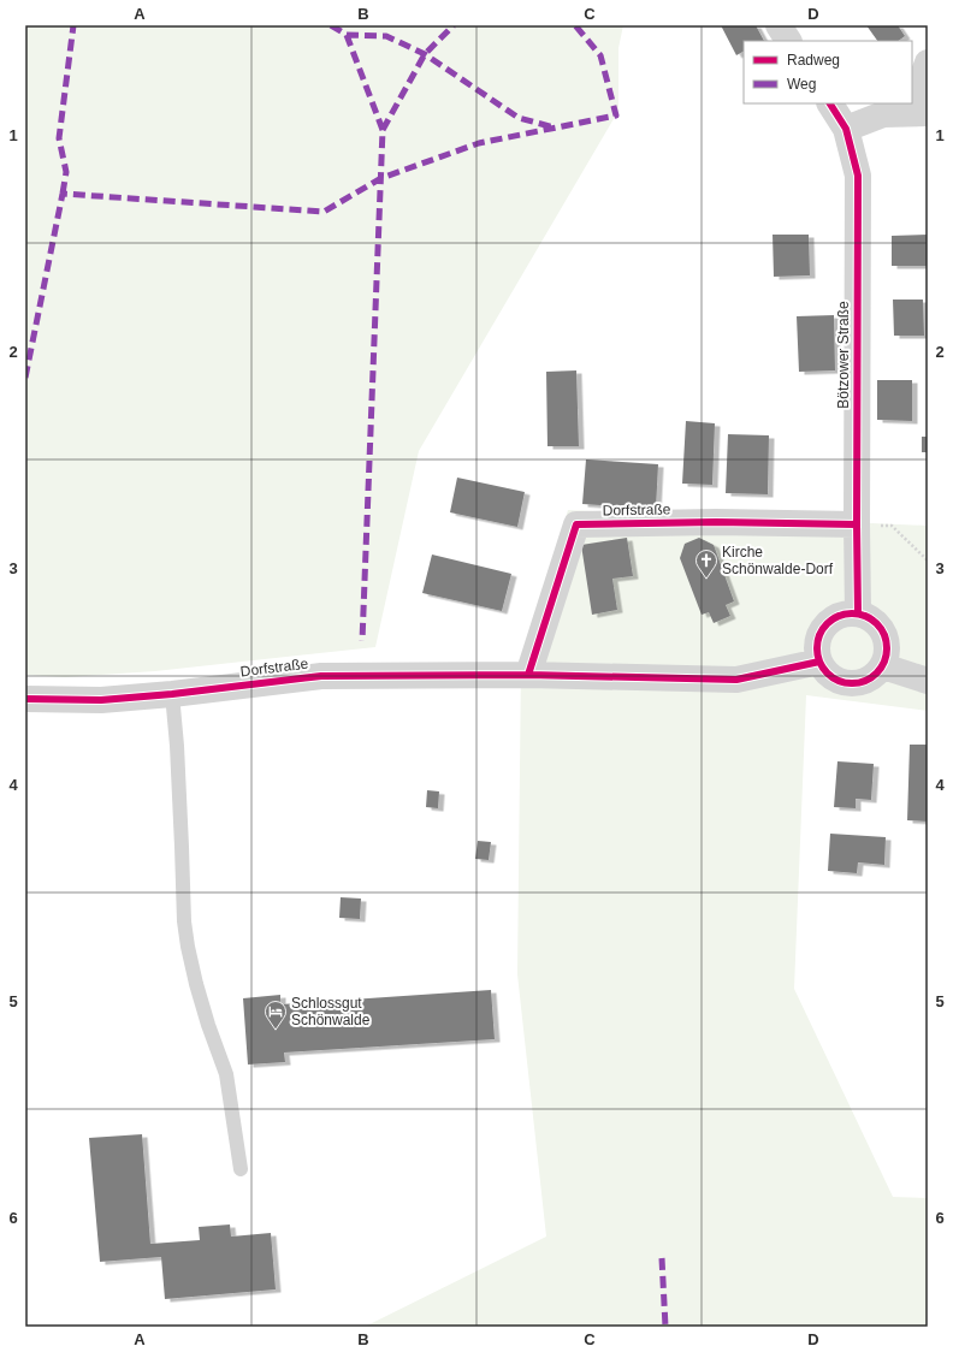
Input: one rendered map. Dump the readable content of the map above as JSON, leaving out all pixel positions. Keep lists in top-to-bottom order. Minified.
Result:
{"streets":{"street":["Bötzower Straße","Dorfstraße"]},"crossings":[["Bötzower Straße","Dorfstraße"]],"places":{"church":["Kirche Schönwalde-Dorf"],"hotel":["Schlossgut Schönwalde"]},"legend":["Radweg","Weg"],"grid":{"columns":["A","B","C","D"],"rows":["1","2","3","4","5","6"]}}
